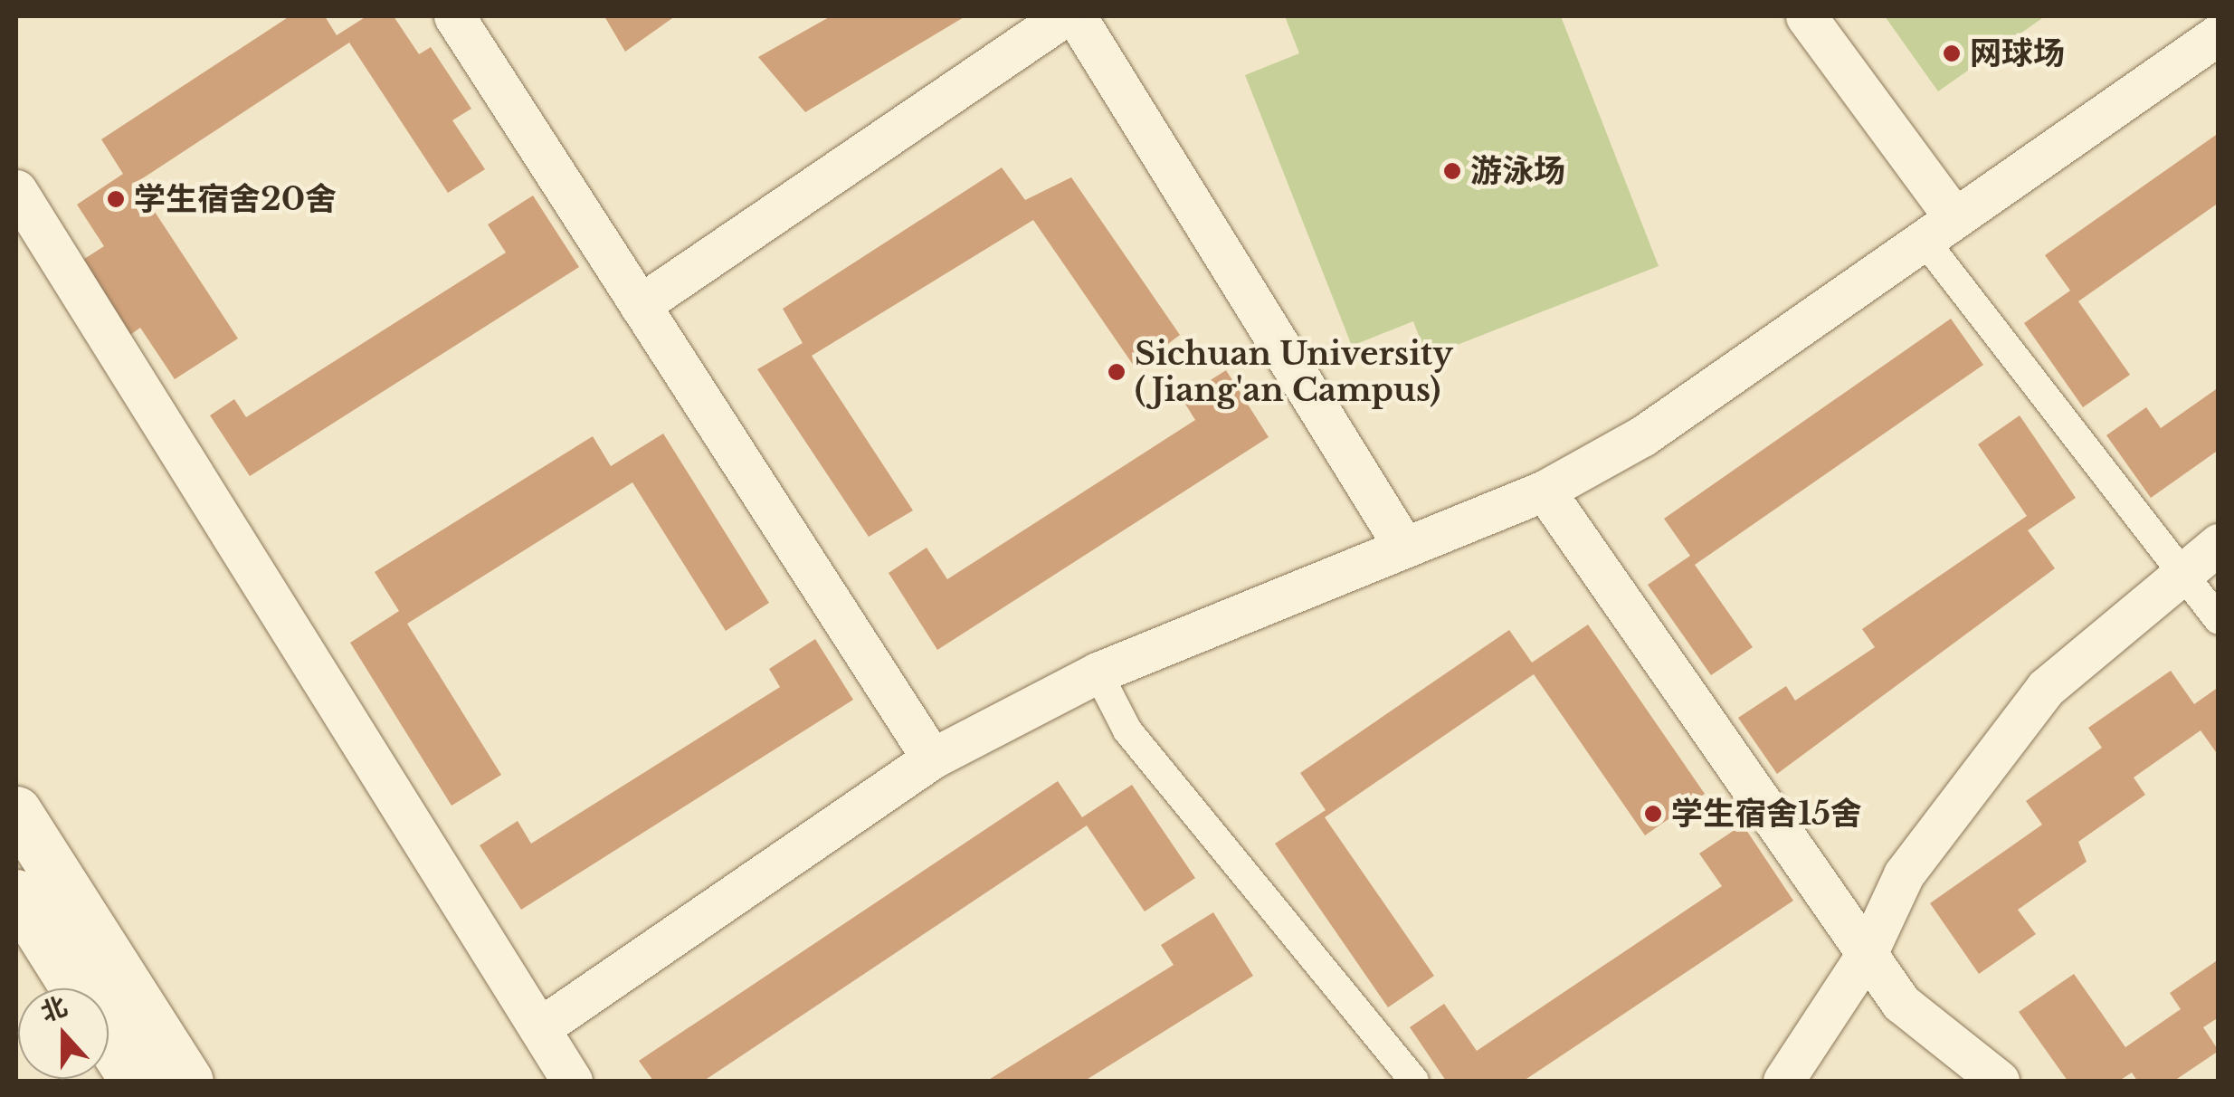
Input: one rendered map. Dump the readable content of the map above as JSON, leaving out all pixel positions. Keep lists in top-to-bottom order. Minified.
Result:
{"places":["网球场","游泳场","学生宿舍20舍","Sichuan University (Jiang'an Campus)","学生宿舍15舍"],"north":"top"}
